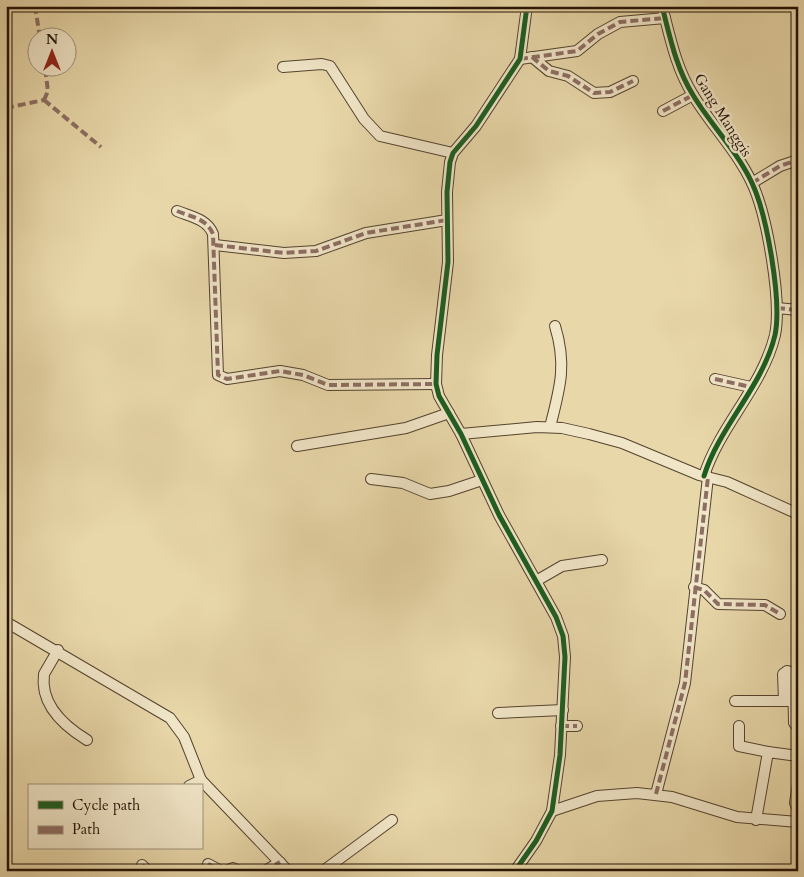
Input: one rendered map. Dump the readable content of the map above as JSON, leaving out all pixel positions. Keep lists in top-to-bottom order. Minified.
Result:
{"streets":{"street":["Gang Manggis"]},"legend":["Cycle path","Path"],"north":"top"}
